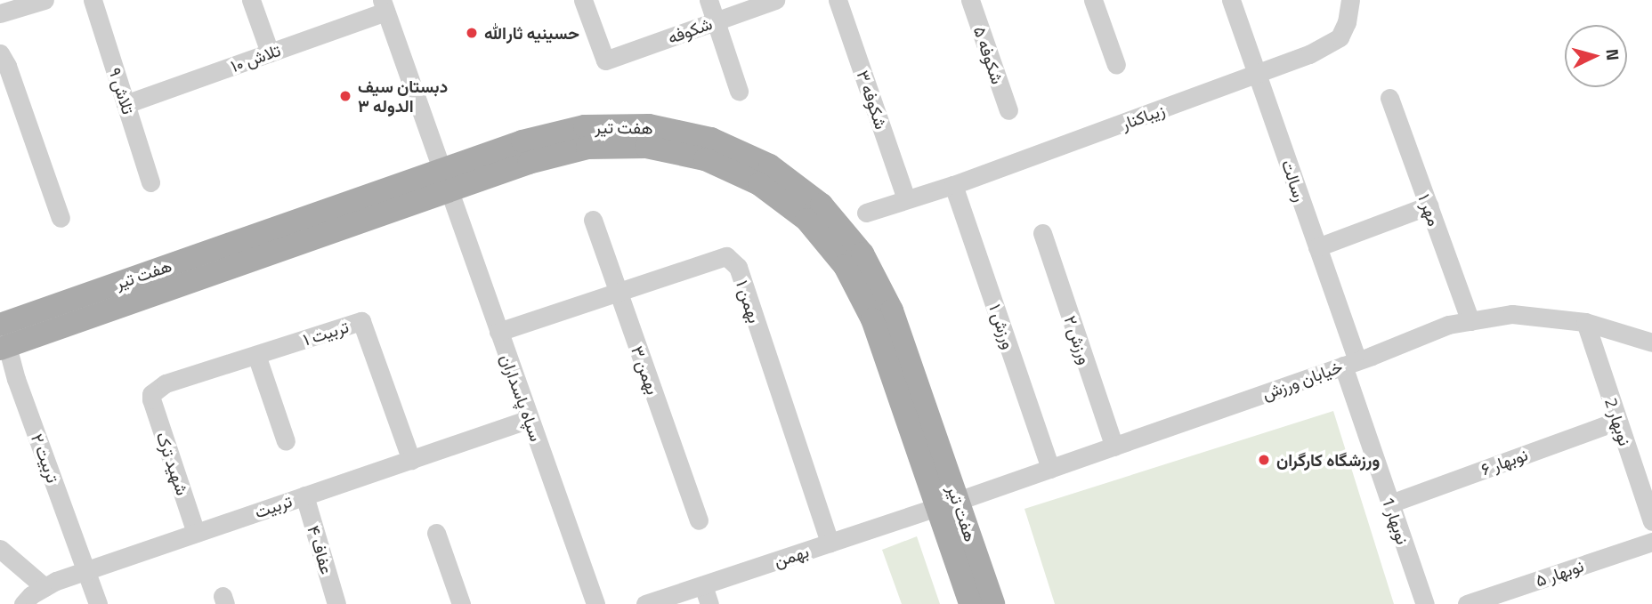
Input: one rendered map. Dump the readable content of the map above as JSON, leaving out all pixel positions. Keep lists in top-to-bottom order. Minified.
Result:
{"streets":{"main road":["هفت تیر"],"street":["شکوفه","شکوفه ۵","تلاش ۱۰","تلاش ۹","شکوفه ۳","زیباکنار","رسالت","مهر ۱","بهمن ۱","ورزش ۱","تربیت ۱","ورزش ۲","بهمن ۳","خیابان ورزش","سپاه پاسداران","نوبهار 2","تربیت ۲","نوبهار ۶","شهید ترک","تربیت","نوبهار 1","عفاف ۴","بهمن","نوبهار ۵"]},"crossings":[["تلاش ۱۰","تلاش ۹"],["تلاش ۱۰","سپاه پاسداران"],["شکوفه ۳","زیباکنار"],["زیباکنار","رسالت"],["زیباکنار","ورزش ۱"],["هفت تیر","خیابان ورزش"],["هفت تیر","سپاه پاسداران"],["هفت تیر","تربیت ۲"],["هفت تیر","بهمن"],["رسالت","خیابان ورزش"],["رسالت","نوبهار 1"],["مهر ۱","خیابان ورزش"],["بهمن ۱","بهمن ۳"],["بهمن ۱","سپاه پاسداران"],["بهمن ۱","بهمن"],["ورزش ۱","خیابان ورزش"],["تربیت ۱","شهید ترک"],["تربیت ۱","تربیت"],["ورزش ۲","خیابان ورزش"],["خیابان ورزش","نوبهار 2"],["خیابان ورزش","نوبهار 1"],["خیابان ورزش","بهمن"],["سپاه پاسداران","تربیت"],["نوبهار 2","نوبهار ۶"],["تربیت ۲","تربیت"],["نوبهار ۶","نوبهار 1"],["شهید ترک","تربیت"],["تربیت","عفاف ۴"]],"places":["حسینیه ثارالله","دبستان سیف الدوله ۳","ورزشگاه کارگران"],"north":"right"}
